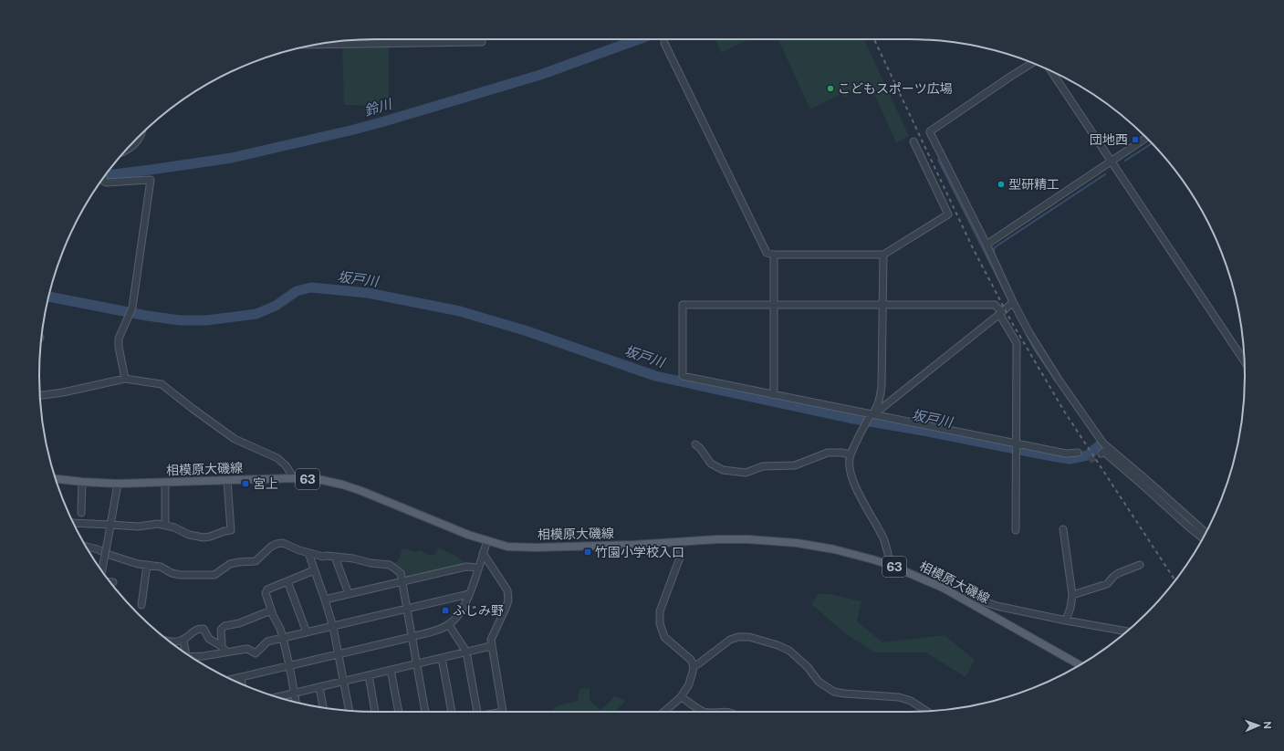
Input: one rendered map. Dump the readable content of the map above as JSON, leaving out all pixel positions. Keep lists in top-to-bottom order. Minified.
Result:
{"streets":{"main road":["相模原大磯線","63"]},"water":["鈴川","坂戸川"],"places":{"other":["こどもスポーツ広場","型研精工"],"transit":["団地西","宮上","竹園小学校入口","ふじみ野"]},"north":"right"}
